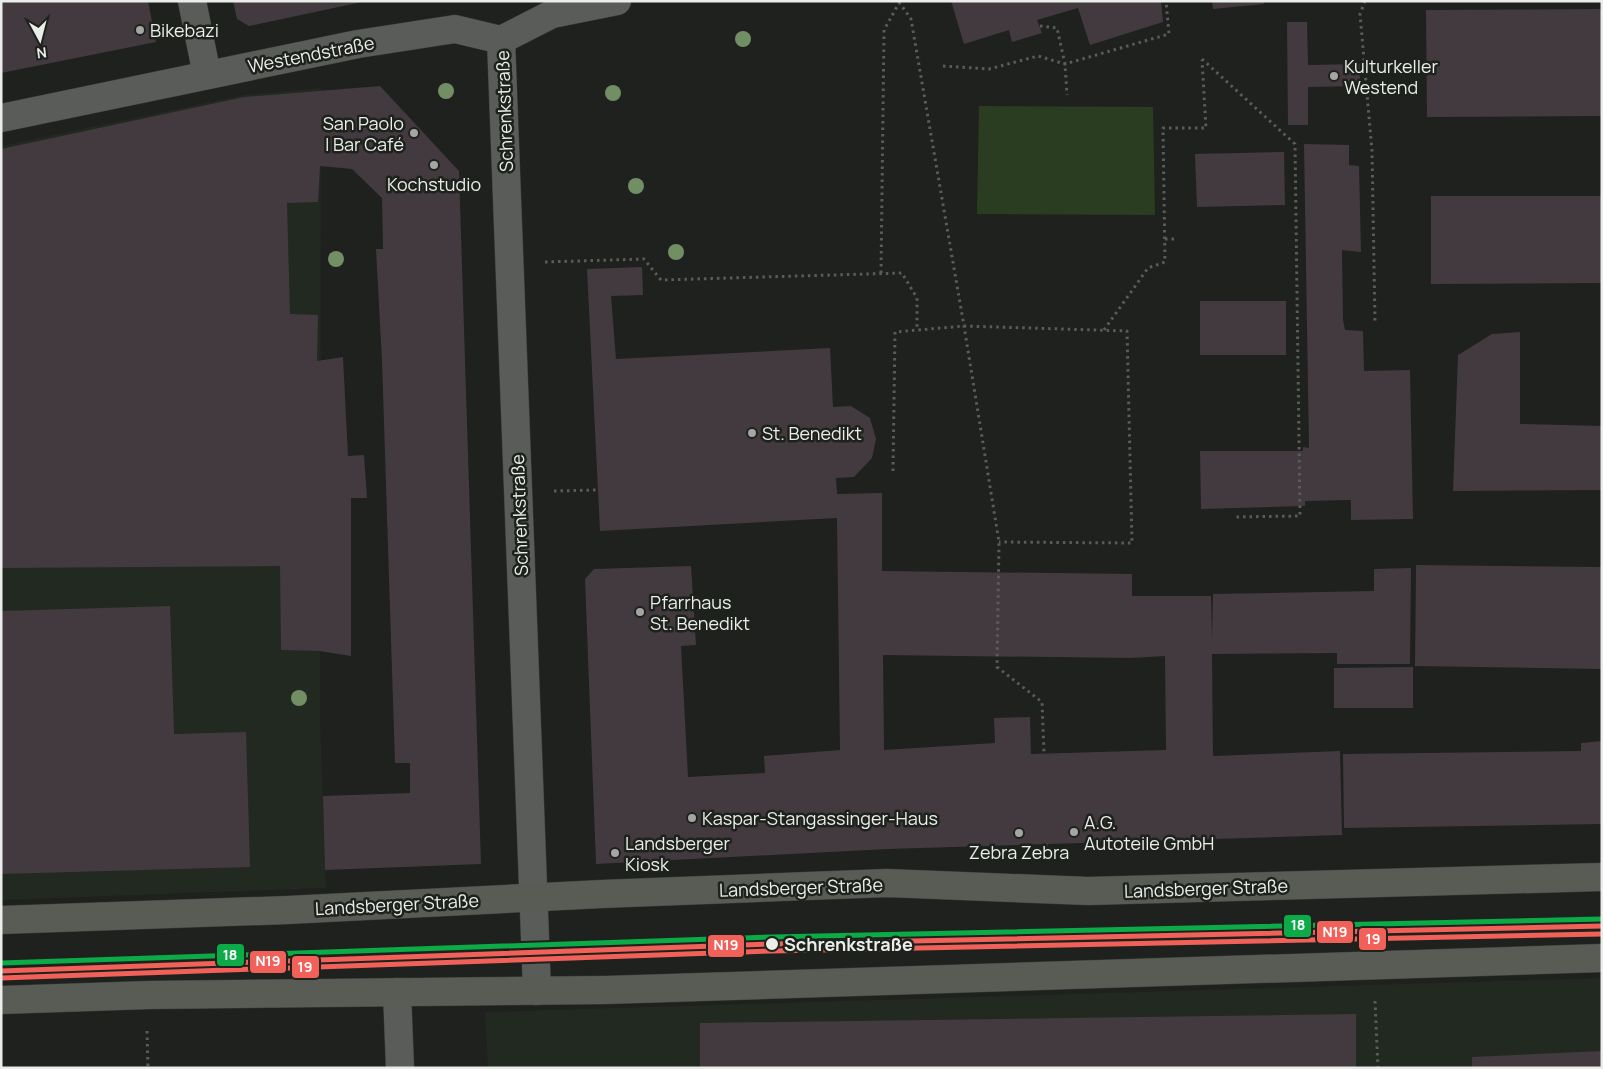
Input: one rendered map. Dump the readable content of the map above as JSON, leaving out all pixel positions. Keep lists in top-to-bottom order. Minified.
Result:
{"streets":{"main road":["Landsberger Straße"],"street":["Westendstraße","Schrenkstraße"]},"crossings":[["Westendstraße","Schrenkstraße"],["Schrenkstraße","Landsberger Straße"]],"places":["Bikebazi","Kulturkeller Westend","San Paolo | Bar Café","Kochstudio","St. Benedikt","Pfarrhaus St. Benedikt","Kaspar-Stangassinger-Haus","A.G. Autoteile GmbH","Zebra Zebra","Landsberger Kiosk","Schrenkstraße"],"lines":["transit line 18","transit line N19","transit line 19"],"north":"bottom"}
